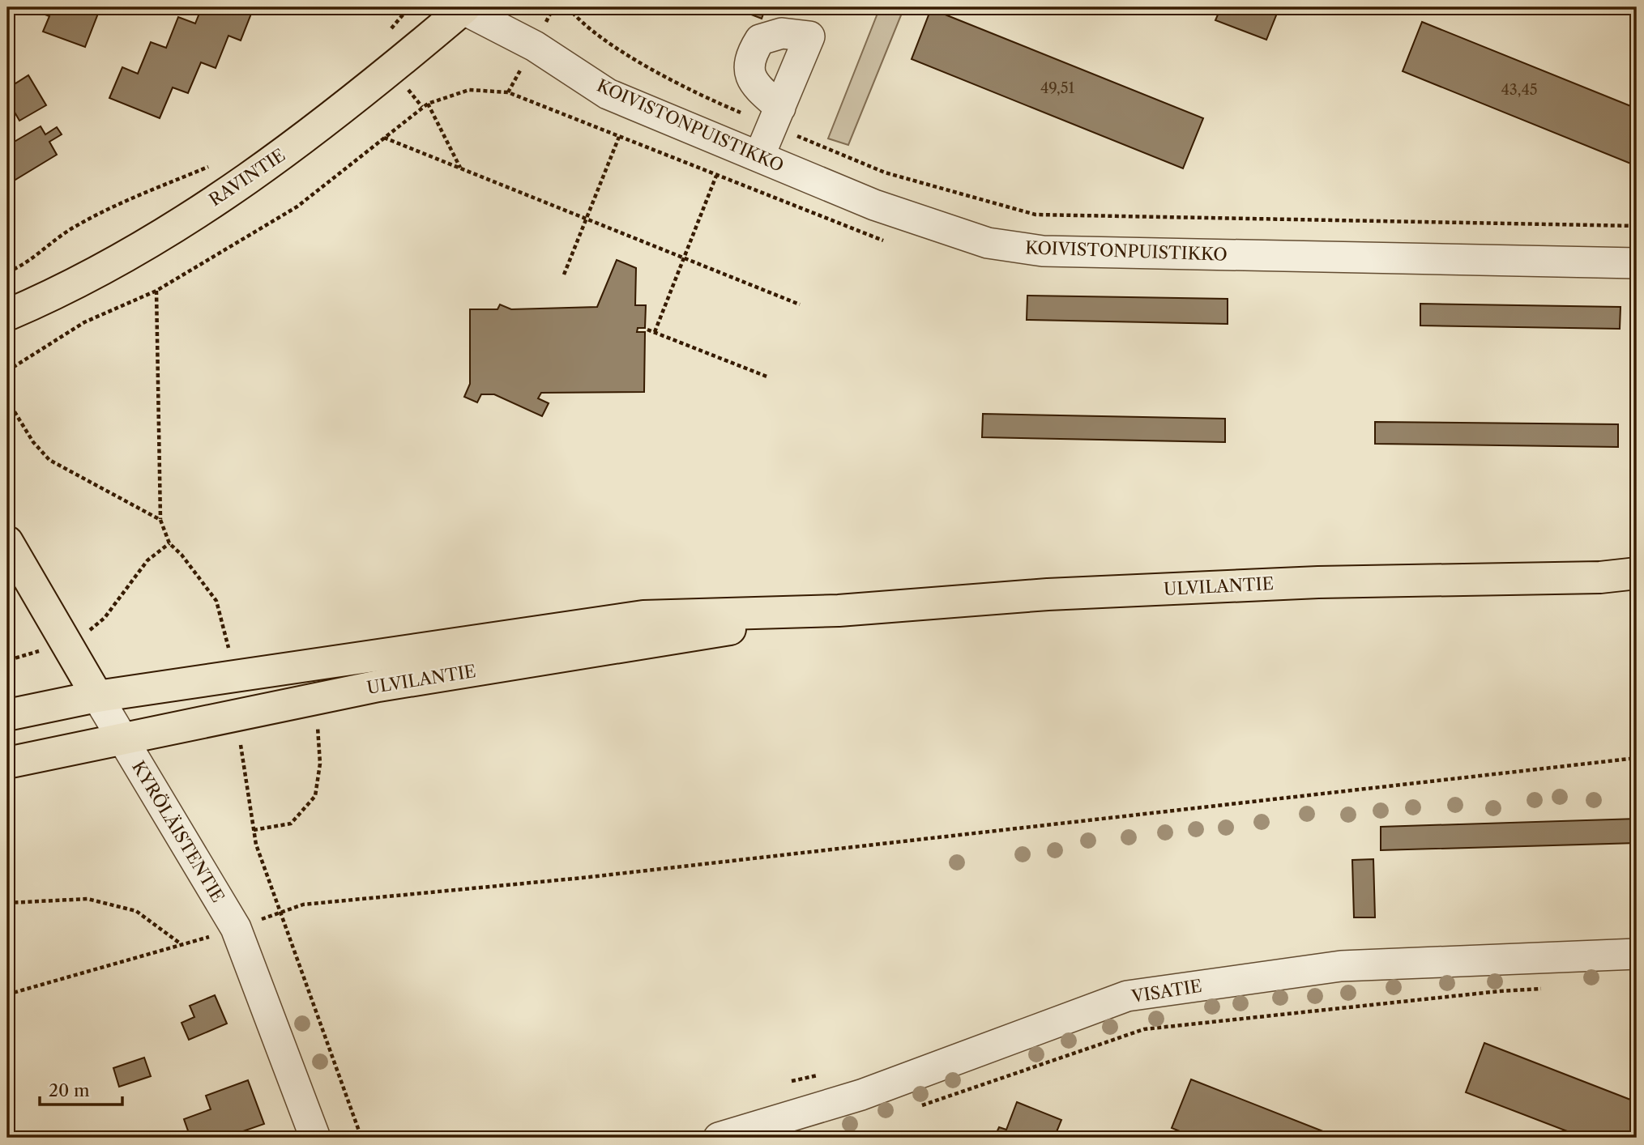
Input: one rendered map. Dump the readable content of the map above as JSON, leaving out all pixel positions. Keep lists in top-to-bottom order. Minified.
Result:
{"streets":{"main road":["RAVINTIE","ULVILANTIE","KYRÖLÄISTENTIE"],"street":["KOIVISTONPUISTIKKO","VISATIE"]},"crossings":[["KOIVISTONPUISTIKKO","RAVINTIE"],["ULVILANTIE","KYRÖLÄISTENTIE"]],"house_numbers":["49,51","43,45"],"scale_bar":"20 m"}
